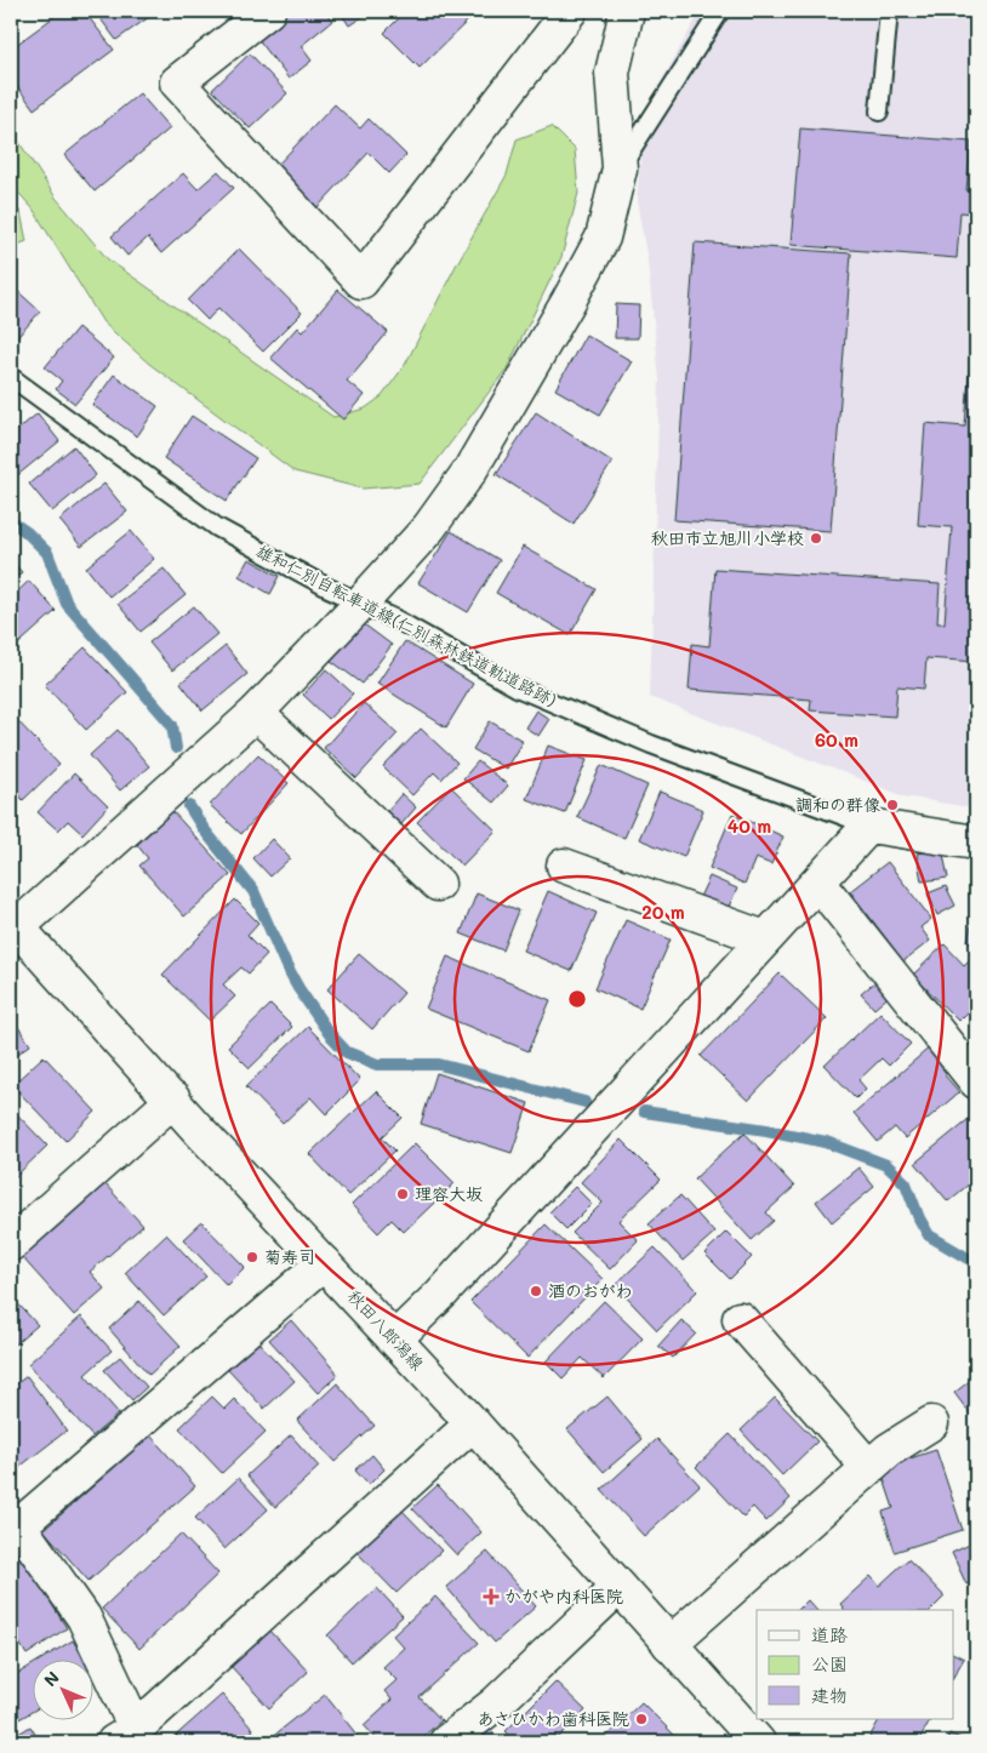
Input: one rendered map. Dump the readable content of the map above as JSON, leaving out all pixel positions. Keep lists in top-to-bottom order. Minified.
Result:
{"streets":{"street":["雄和仁別自転車道線(仁別森林鉄道軌道路跡)","秋田八郎潟線"]},"places":{"other":["秋田市立旭川小学校","調和の群像","理容大坂","菊寿司","酒のおがわ","あさひかわ歯科医院"],"health":["かがや内科医院"]},"legend":["道路","公園","建物"],"north":"top left","rings":["60 m","40 m","20 m"]}
